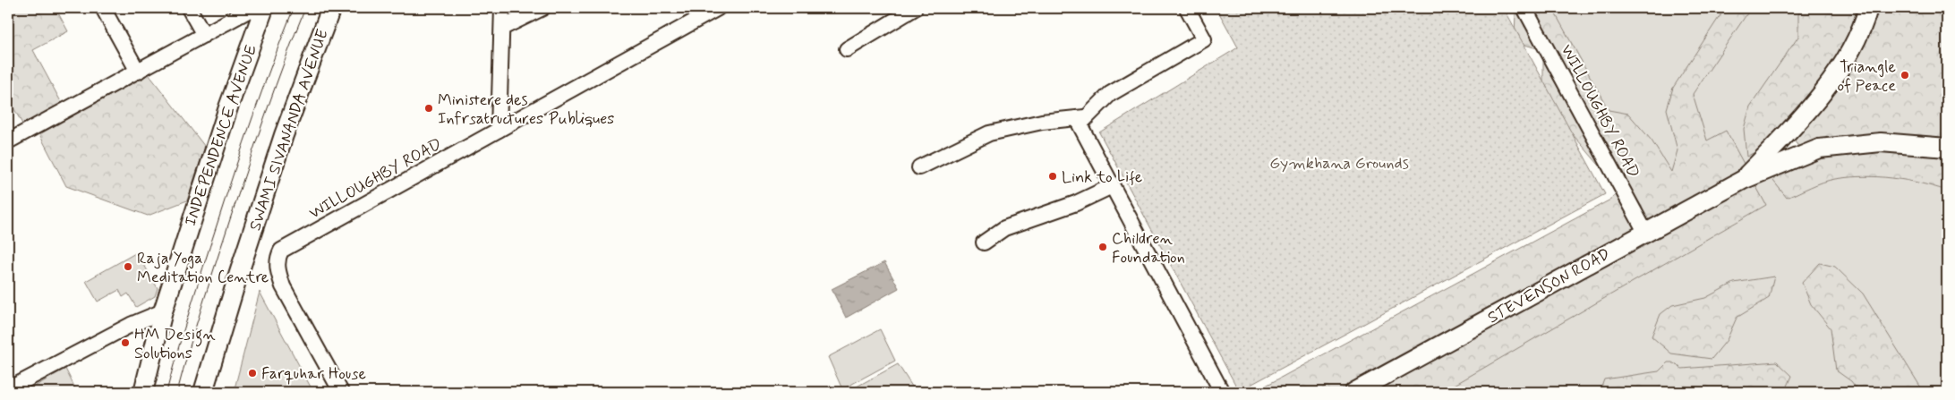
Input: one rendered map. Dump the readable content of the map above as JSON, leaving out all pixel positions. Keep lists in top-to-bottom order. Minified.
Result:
{"streets":{"street":["WILLOUGHBY ROAD","SWAMI SIVANANDA AVENUE","INDEPENDENCE AVENUE","STEVENSON ROAD"]},"crossings":[["WILLOUGHBY ROAD","STEVENSON ROAD"]],"parks":["Gymkhana Grounds"],"places":["Triangle of Peace","Ministere des Infrsatructures Publiques","Link to Life","Children Foundation","Raja Yoga Meditation Centre","HM Design Solutions","Farquhar House"]}
